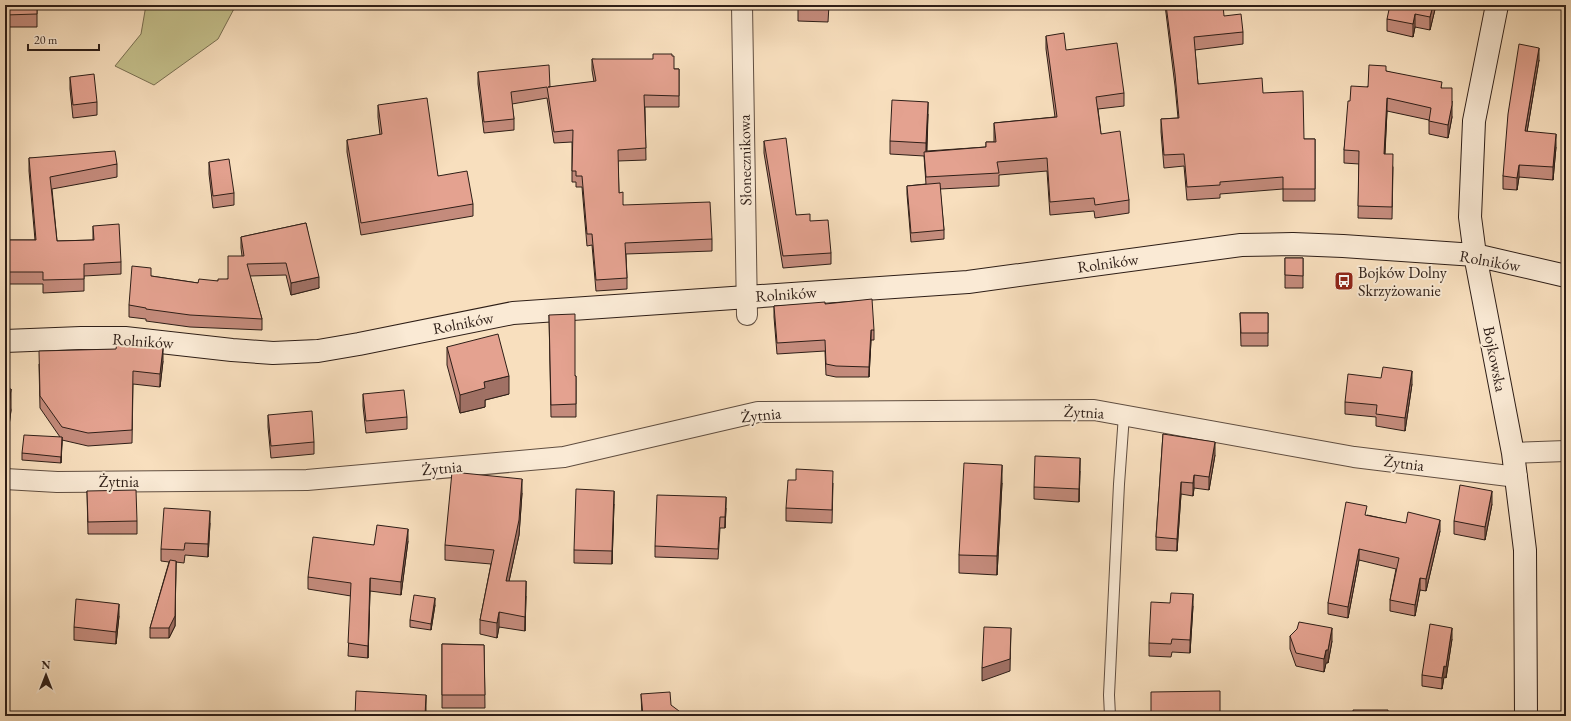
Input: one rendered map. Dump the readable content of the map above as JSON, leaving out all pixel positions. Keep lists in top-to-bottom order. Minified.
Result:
{"streets":{"street":["Słonecznikowa","Rolników","Bojkowska","Żytnia"]},"crossings":[["Słonecznikowa","Rolników"],["Rolników","Bojkowska"],["Bojkowska","Żytnia"]],"places":{"bus stop":["Bojków Dolny Skrzyżowanie"]},"scale_bar":"20 m","north":"top"}
